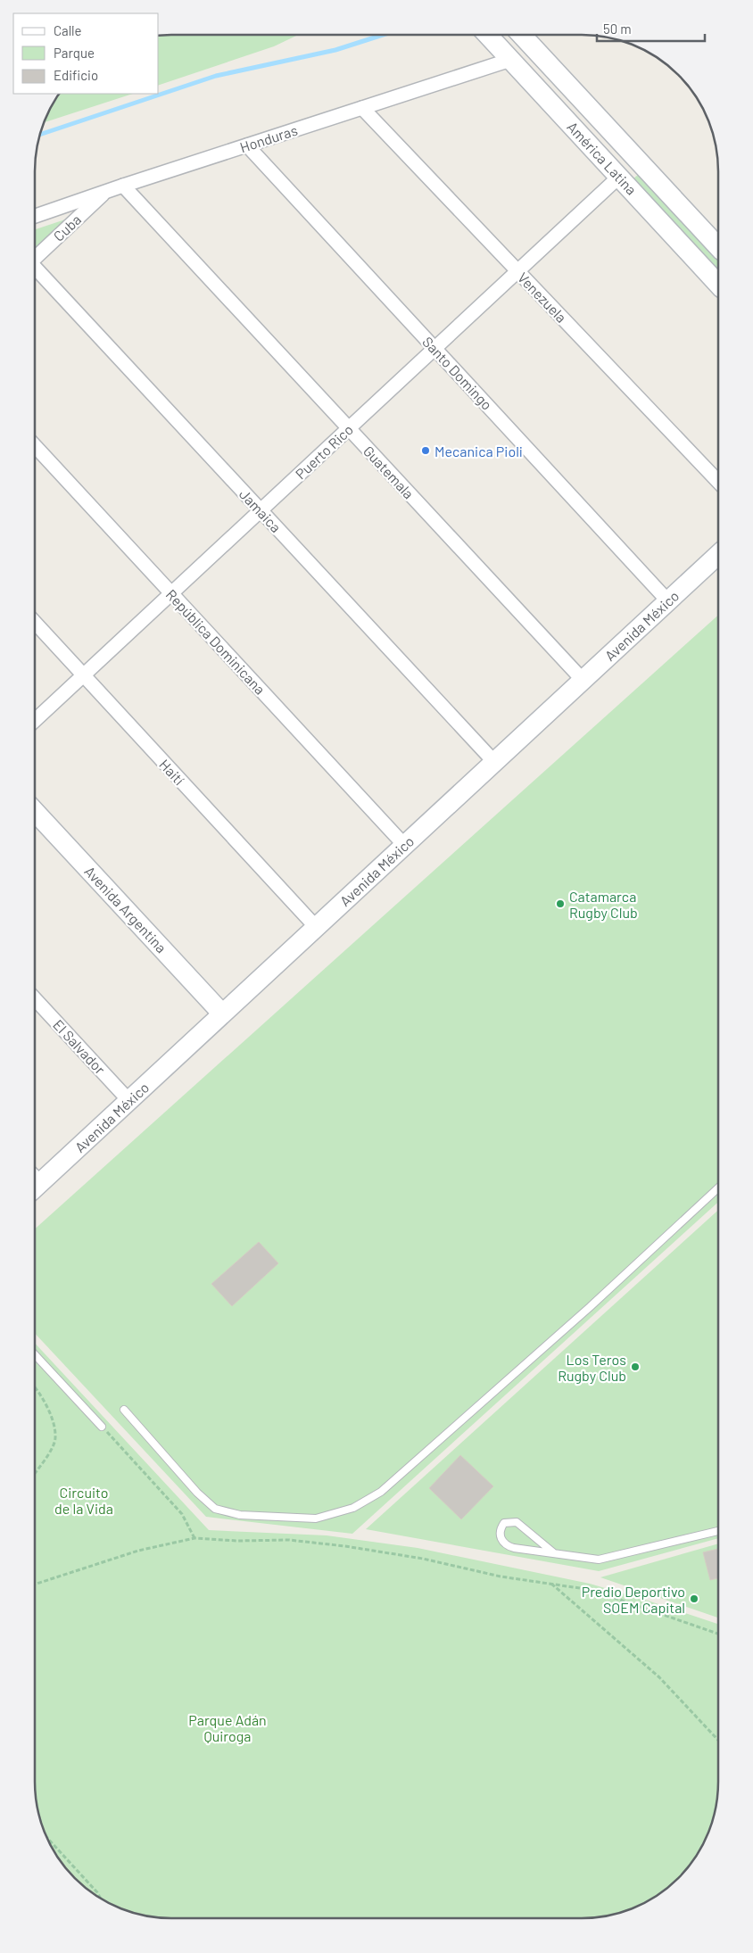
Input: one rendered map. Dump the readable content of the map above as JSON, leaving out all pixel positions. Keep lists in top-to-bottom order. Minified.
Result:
{"streets":{"main road":["América Latina","Avenida México","Avenida Argentina"],"street":["Honduras","Cuba","Venezuela","Santo Domingo","Puerto Rico","Guatemala","Jamaica","República Dominicana","Haití","El Salvador"]},"crossings":[["Honduras","América Latina"],["Honduras","Cuba"],["Honduras","Venezuela"],["Honduras","Santo Domingo"],["Honduras","Guatemala"],["América Latina","Puerto Rico"],["Venezuela","Puerto Rico"],["Santo Domingo","Puerto Rico"],["Santo Domingo","Avenida México"],["Puerto Rico","Guatemala"],["Puerto Rico","Jamaica"],["Puerto Rico","República Dominicana"],["Puerto Rico","Haití"],["Guatemala","Avenida México"],["Jamaica","Avenida México"],["Avenida México","República Dominicana"],["Avenida México","Haití"],["Avenida México","Avenida Argentina"],["Avenida México","El Salvador"]],"parks":["Circuito de la Vida","Parque Adán Quiroga"],"places":["Mecanica Pioli","Catamarca Rugby Club","Los Teros Rugby Club","Predio Deportivo SOEM Capital"],"legend":["Calle","Parque","Edificio"],"scale_bar":"50 m"}
